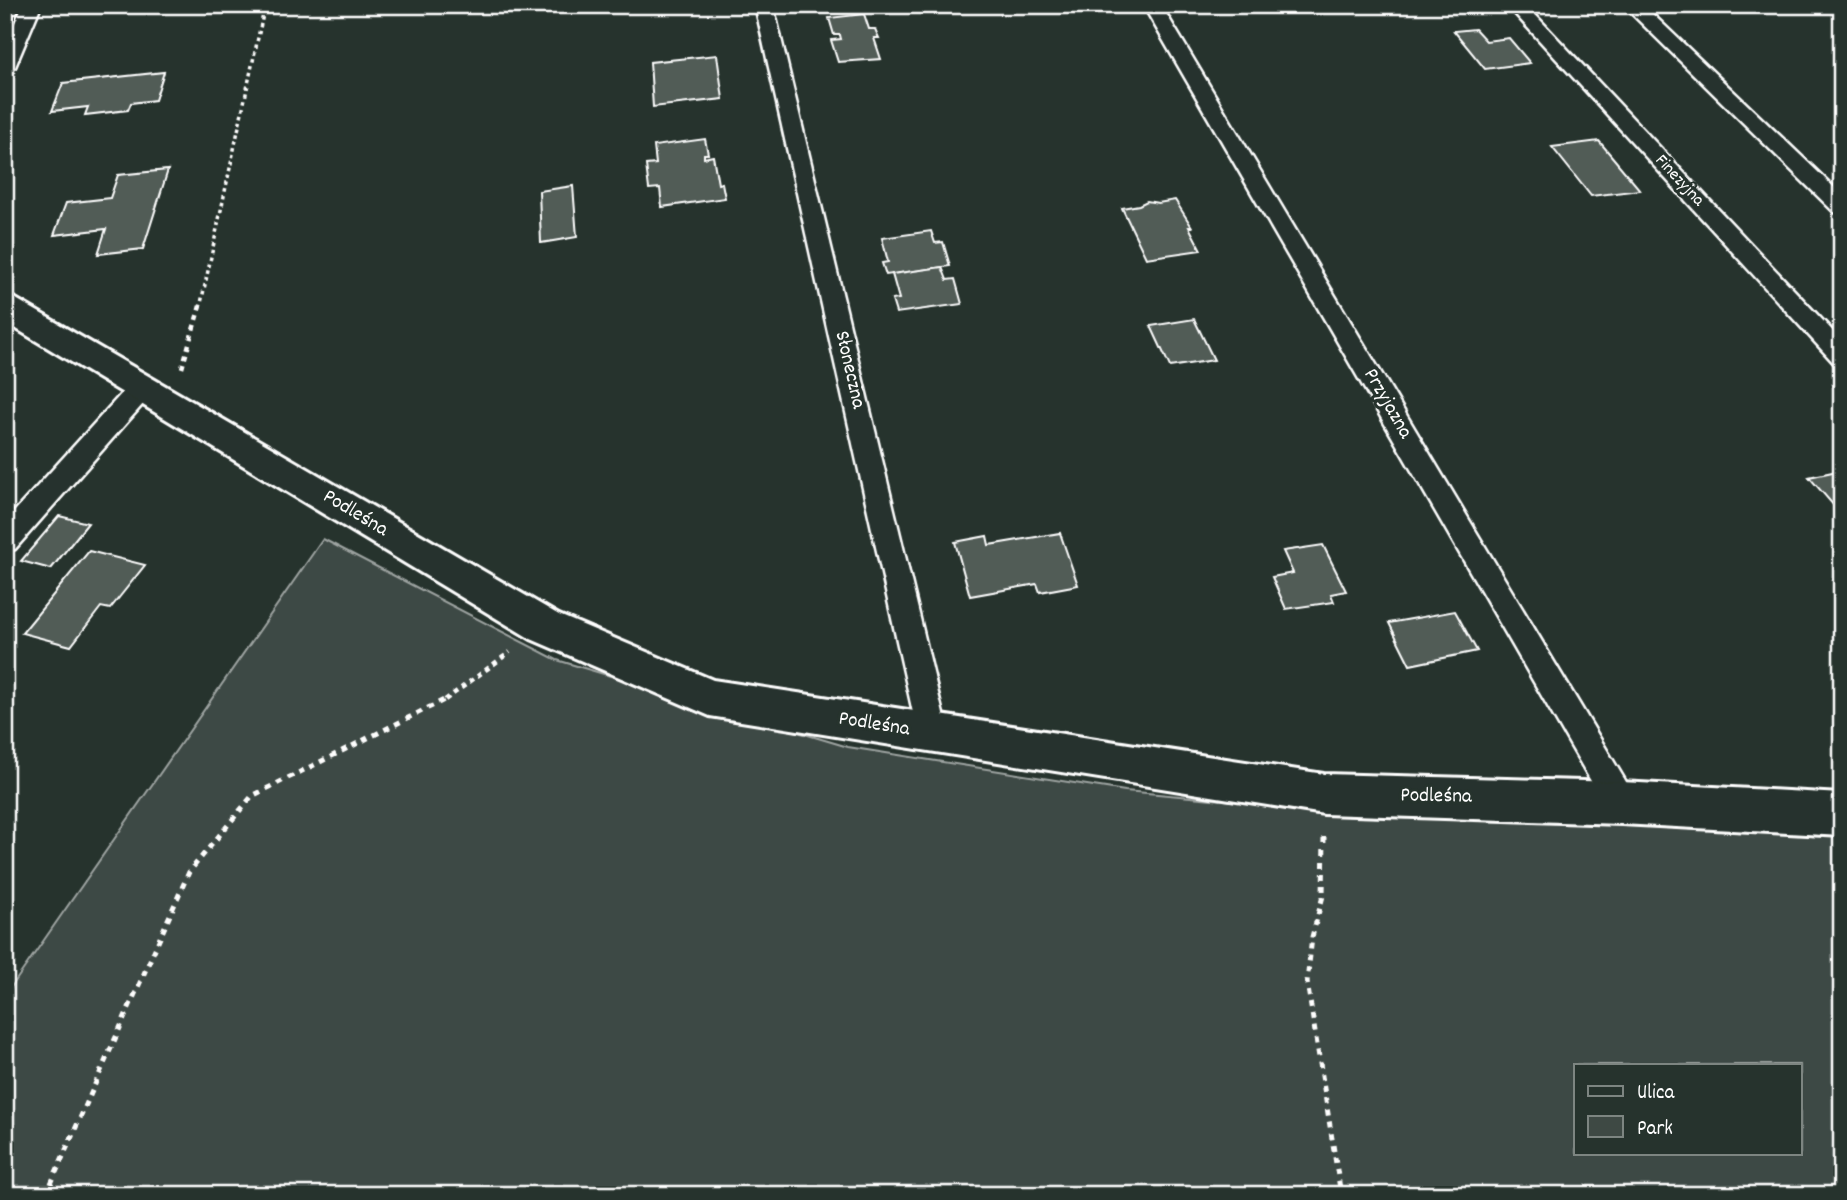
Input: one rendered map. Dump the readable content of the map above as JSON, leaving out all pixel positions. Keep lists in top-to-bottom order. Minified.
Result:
{"streets":{"street":["Podleśna"],"lane":["Finezyjna","Słoneczna","Przyjazna"]},"crossings":[["Słoneczna","Podleśna"],["Przyjazna","Podleśna"]],"legend":["Ulica","Park"]}
